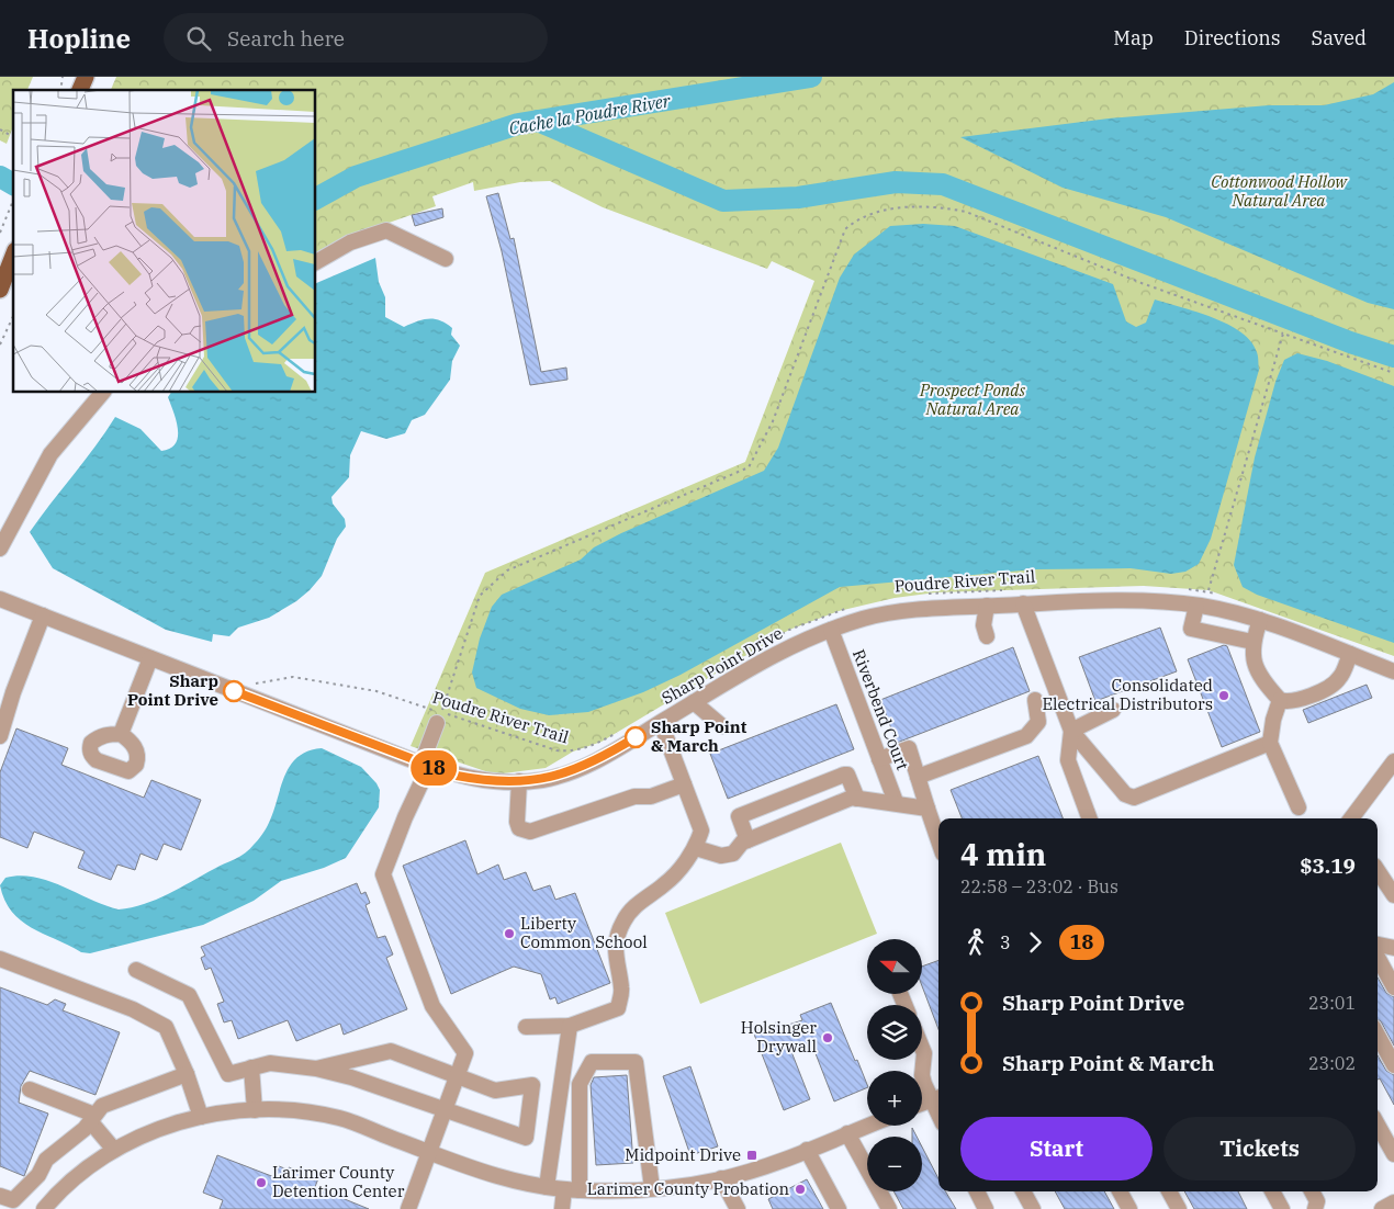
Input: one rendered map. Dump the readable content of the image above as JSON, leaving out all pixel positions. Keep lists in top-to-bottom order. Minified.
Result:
{"streets":{"street":["Sharp Point Drive","Riverbend Court"],"path":["Poudre River Trail"]},"crossings":[["Sharp Point Drive","Riverbend Court"]],"water":["Cache la Poudre River"],"parks":["Cottonwood Hollow Natural Area","Prospect Ponds Natural Area"],"places":{"other":["Sharp Point Drive","Consolidated Electrical Distributors","Sharp Point & March","Liberty Common School","Holsinger Drywall","Larimer County Detention Center","Larimer County Probation"],"transit":["Midpoint Drive"]},"lines":["bus line 18"],"north":"left","page":{"header":"Hopline","search":"Search here","nav":["Map","Directions","Saved"],"on_map":"18","heading":["4 min","22:58 – 23:02 · Bus","$3.19"],"legs":["3","18"],"map_buttons":["+","−"],"list":[{"name":"Sharp Point Drive","value":"23:01"},{"name":"Sharp Point & March","value":"23:02"}],"buttons":["Start","Tickets"]}}
